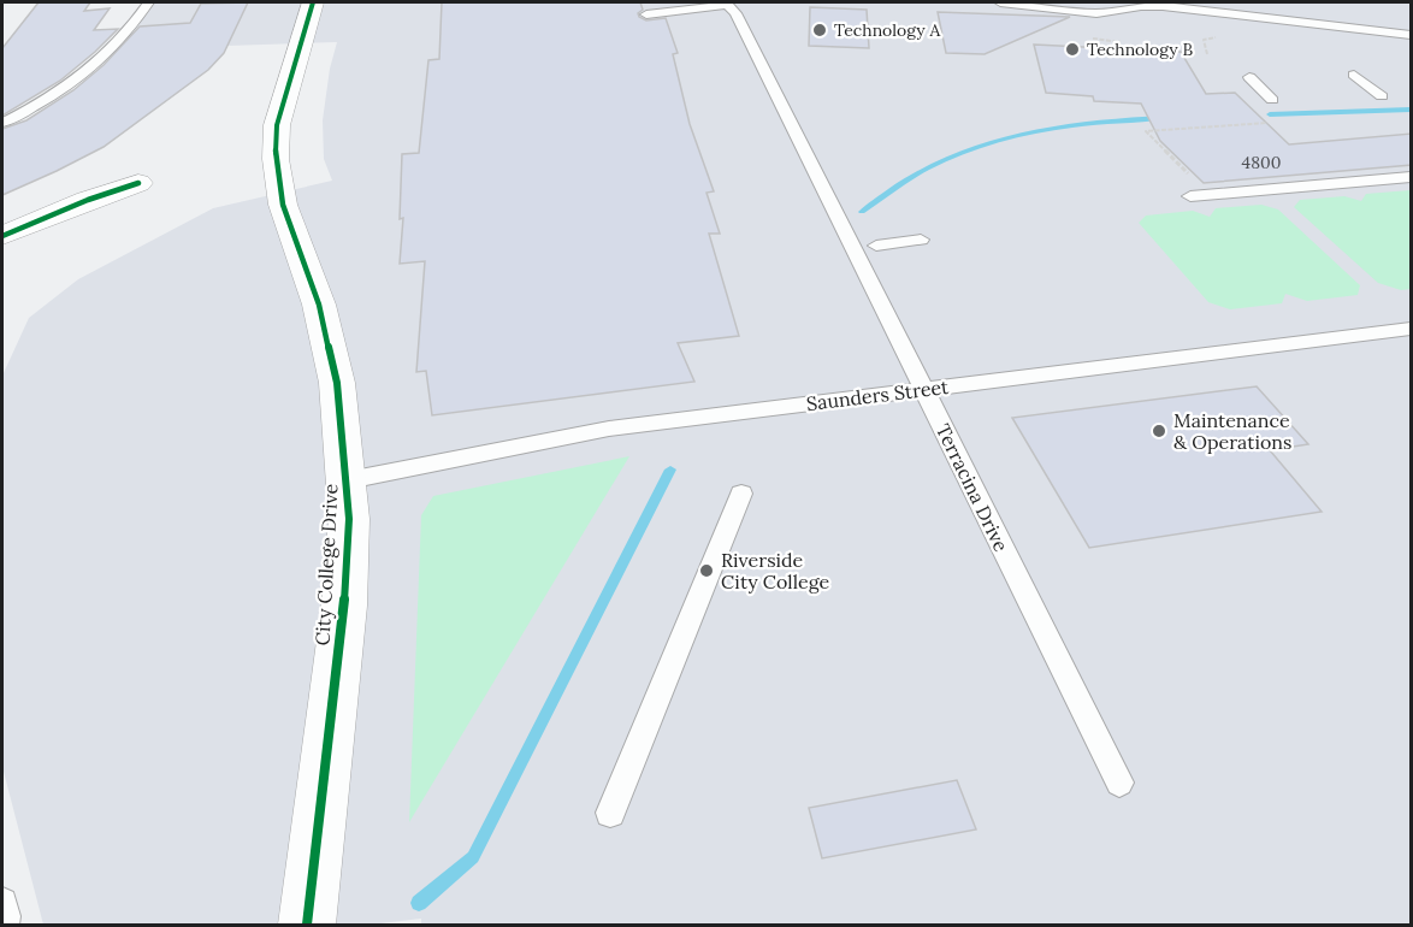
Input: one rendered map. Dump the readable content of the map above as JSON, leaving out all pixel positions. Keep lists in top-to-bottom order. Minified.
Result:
{"streets":{"street":["City College Drive"],"lane":["Saunders Street","Terracina Drive"]},"crossings":[["Saunders Street","Terracina Drive"],["Saunders Street","City College Drive"]],"places":["Technology A","Technology B","Maintenance & Operations","Riverside City College"],"house_numbers":["4800"]}
